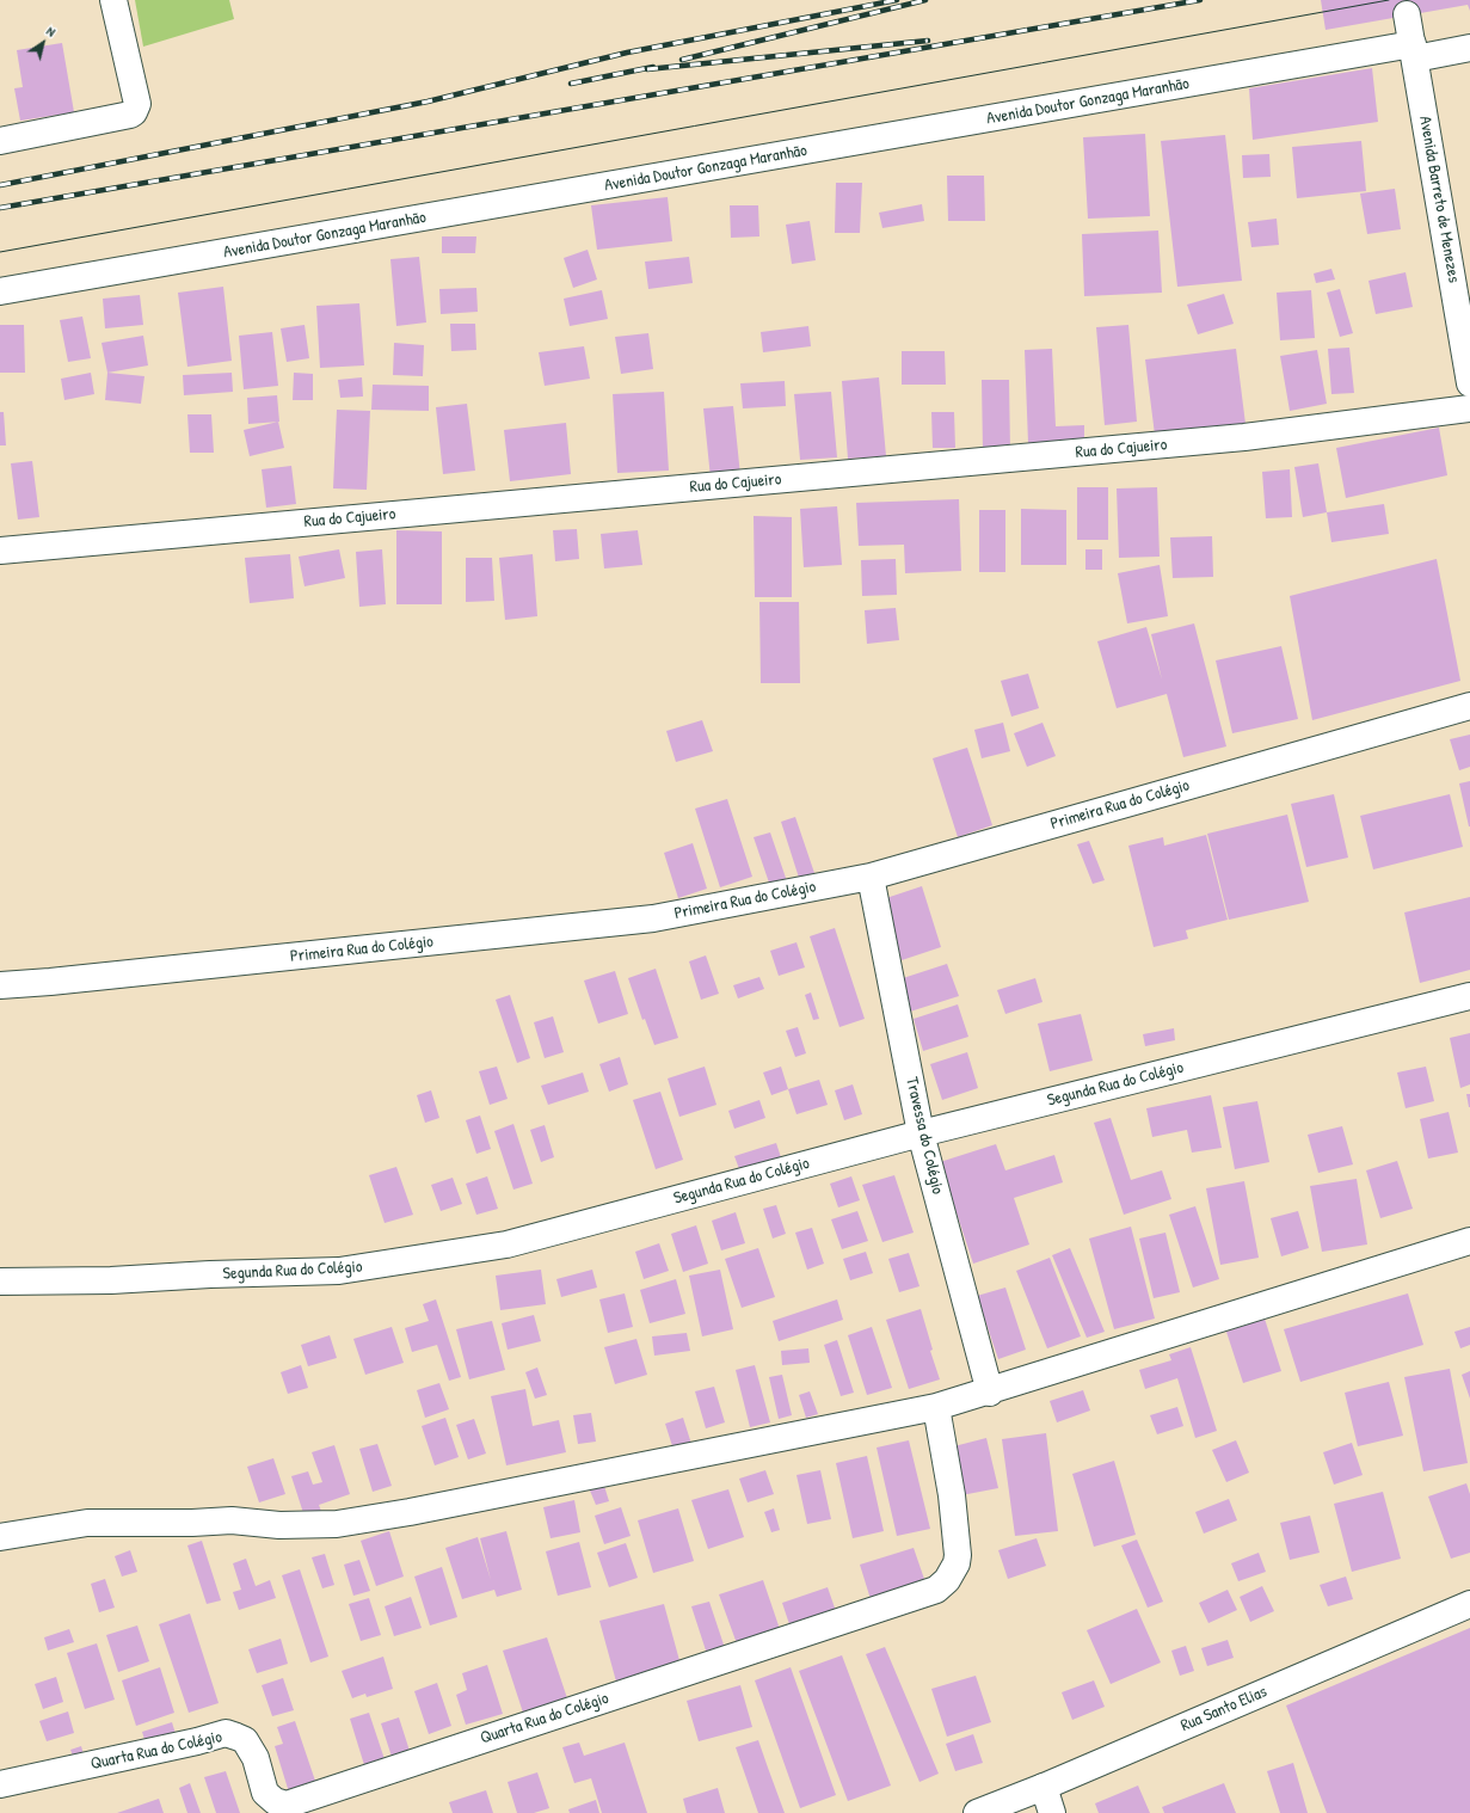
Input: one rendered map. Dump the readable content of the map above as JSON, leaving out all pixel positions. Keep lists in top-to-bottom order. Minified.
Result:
{"streets":{"street":["Avenida Doutor Gonzaga Maranhão","Avenida Barreto de Menezes","Rua do Cajueiro","Primeira Rua do Colégio","Segunda Rua do Colégio","Travessa do Colégio","Rua Santo Elias","Quarta Rua do Colégio"]},"crossings":[["Avenida Doutor Gonzaga Maranhão","Avenida Barreto de Menezes"],["Primeira Rua do Colégio","Travessa do Colégio"],["Segunda Rua do Colégio","Travessa do Colégio"]],"north":"top right"}
